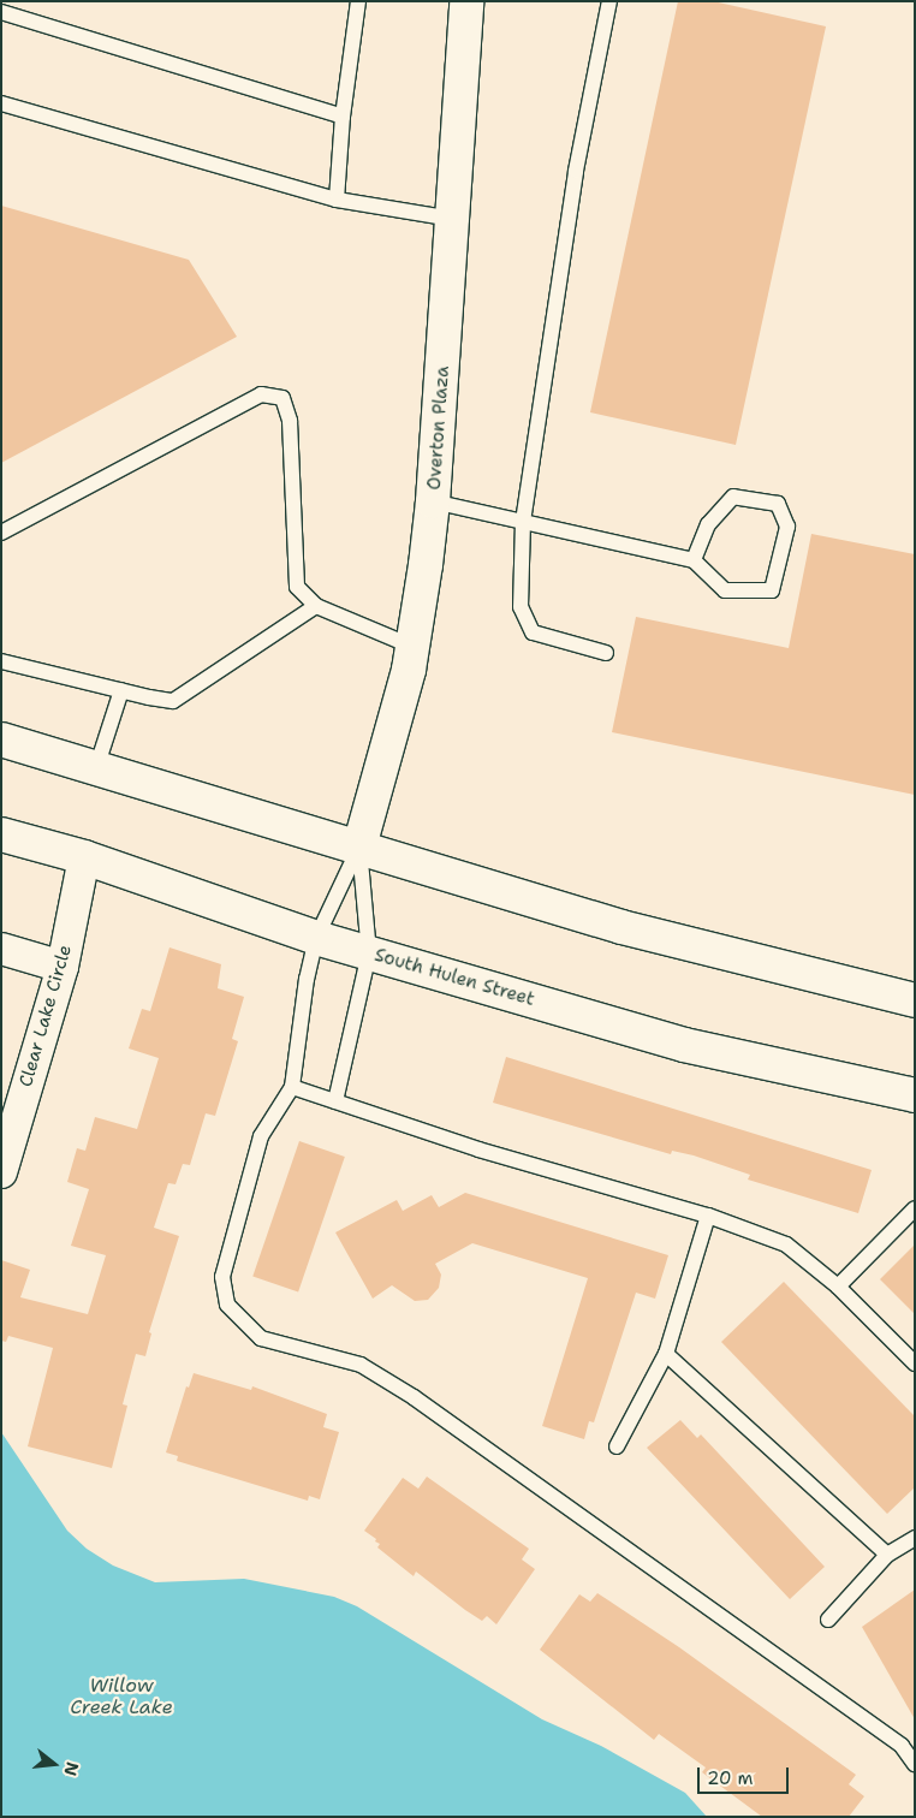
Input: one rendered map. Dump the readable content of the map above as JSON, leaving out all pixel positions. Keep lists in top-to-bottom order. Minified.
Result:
{"streets":{"main road":["Overton Plaza","South Hulen Street"],"street":["Clear Lake Circle"]},"crossings":[["South Hulen Street","Clear Lake Circle"]],"water":["Willow Creek Lake"],"scale_bar":"20 m","north":"right"}
